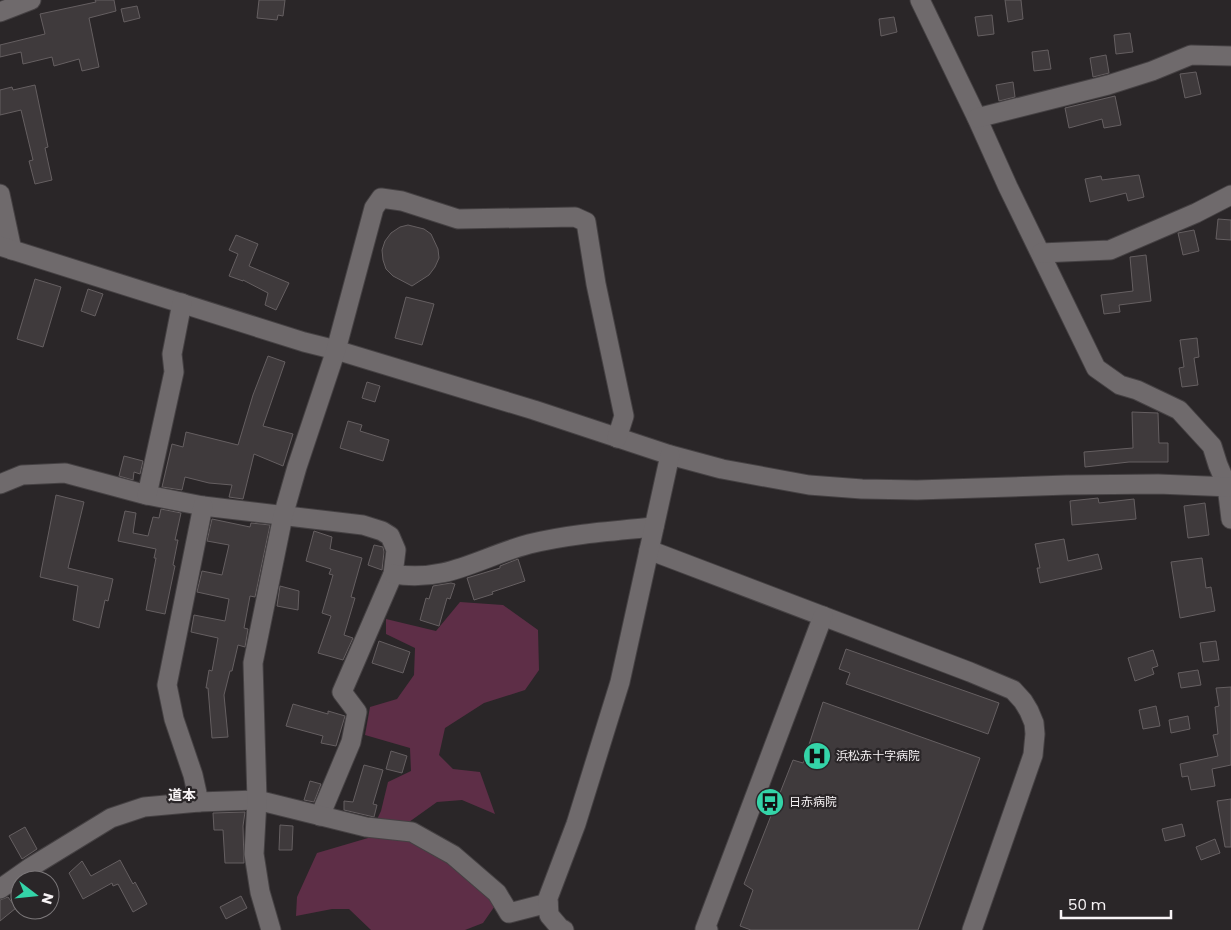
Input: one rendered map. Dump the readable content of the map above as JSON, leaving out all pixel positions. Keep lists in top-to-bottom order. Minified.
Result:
{"districts":["道本"],"places":{"hospital":["浜松赤十字病院"],"bus stop":["日赤病院"]},"scale_bar":"50 m","north":"right"}
